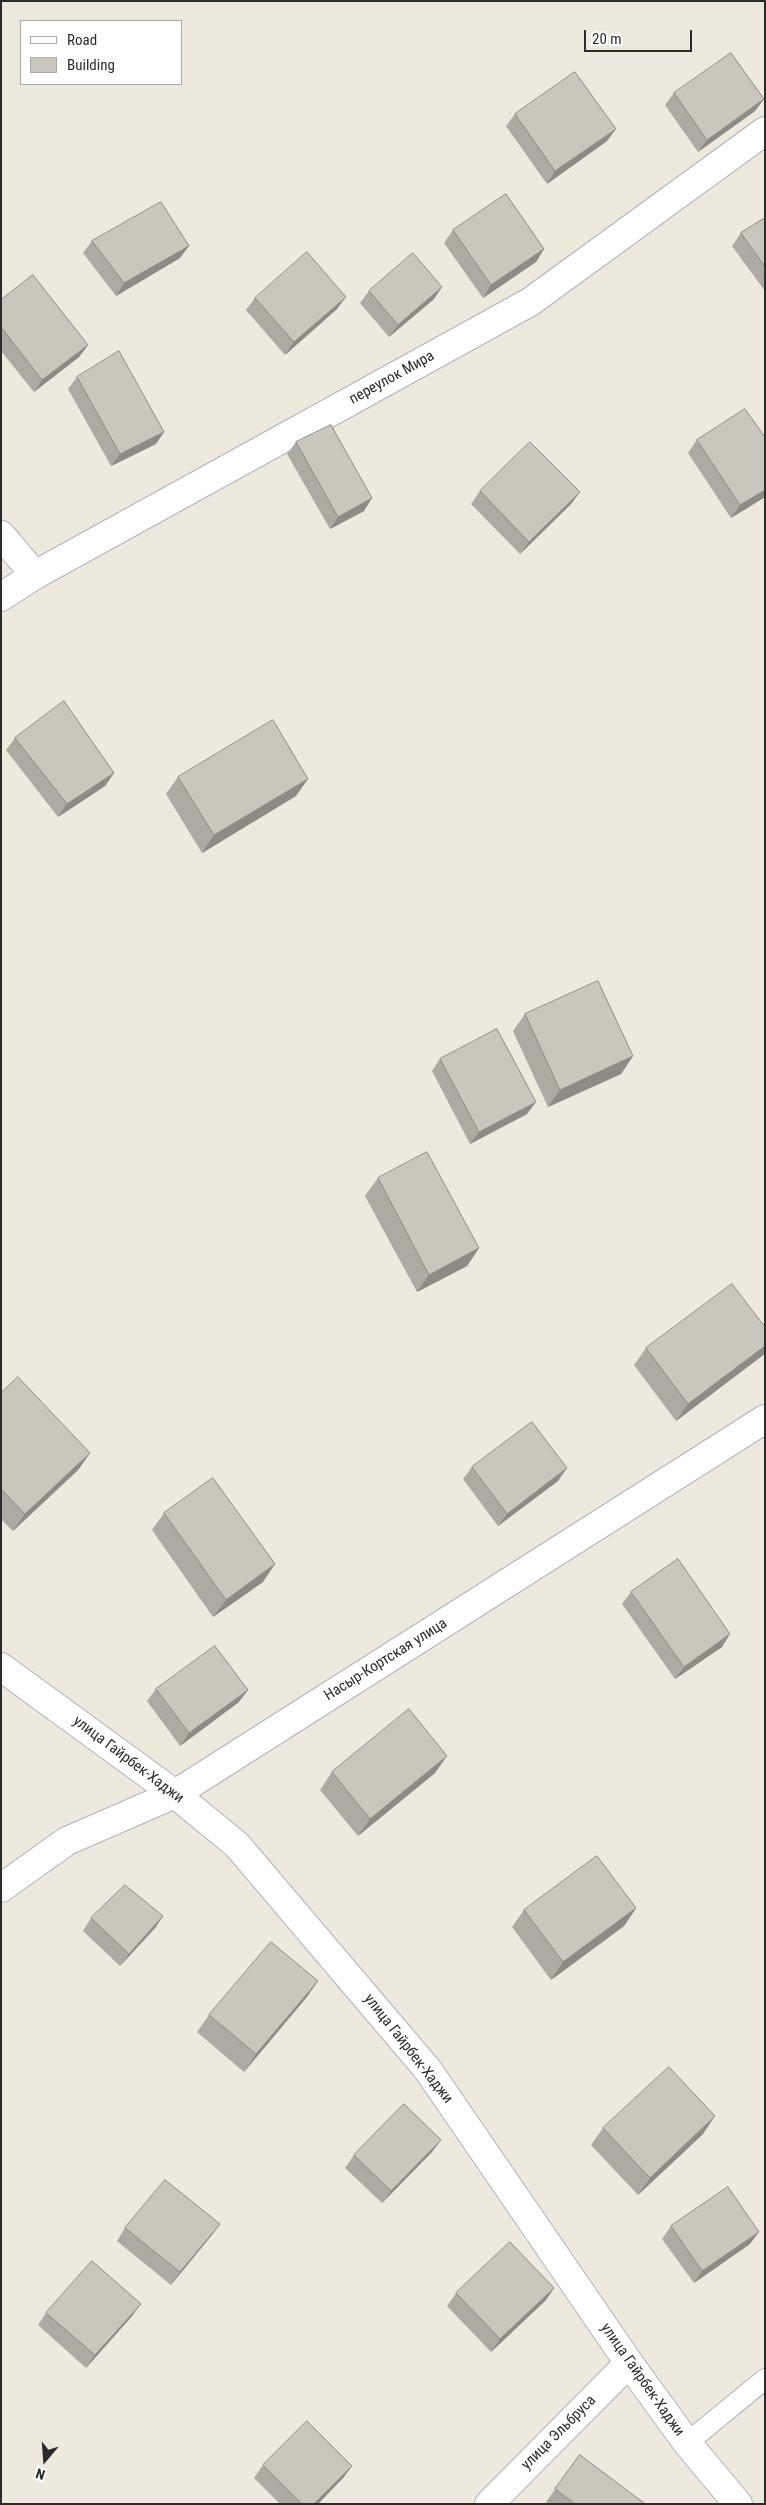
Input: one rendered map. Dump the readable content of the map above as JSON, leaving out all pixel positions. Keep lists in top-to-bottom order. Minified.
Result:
{"streets":{"street":["переулок Мира","Насыр-Кортская улица","улица Гайрбек-Хаджи","улица Эльбруса"]},"crossings":[["Насыр-Кортская улица","улица Гайрбек-Хаджи"],["улица Гайрбек-Хаджи","улица Эльбруса"]],"legend":["Road","Building"],"scale_bar":"20 m","north":"bottom"}
